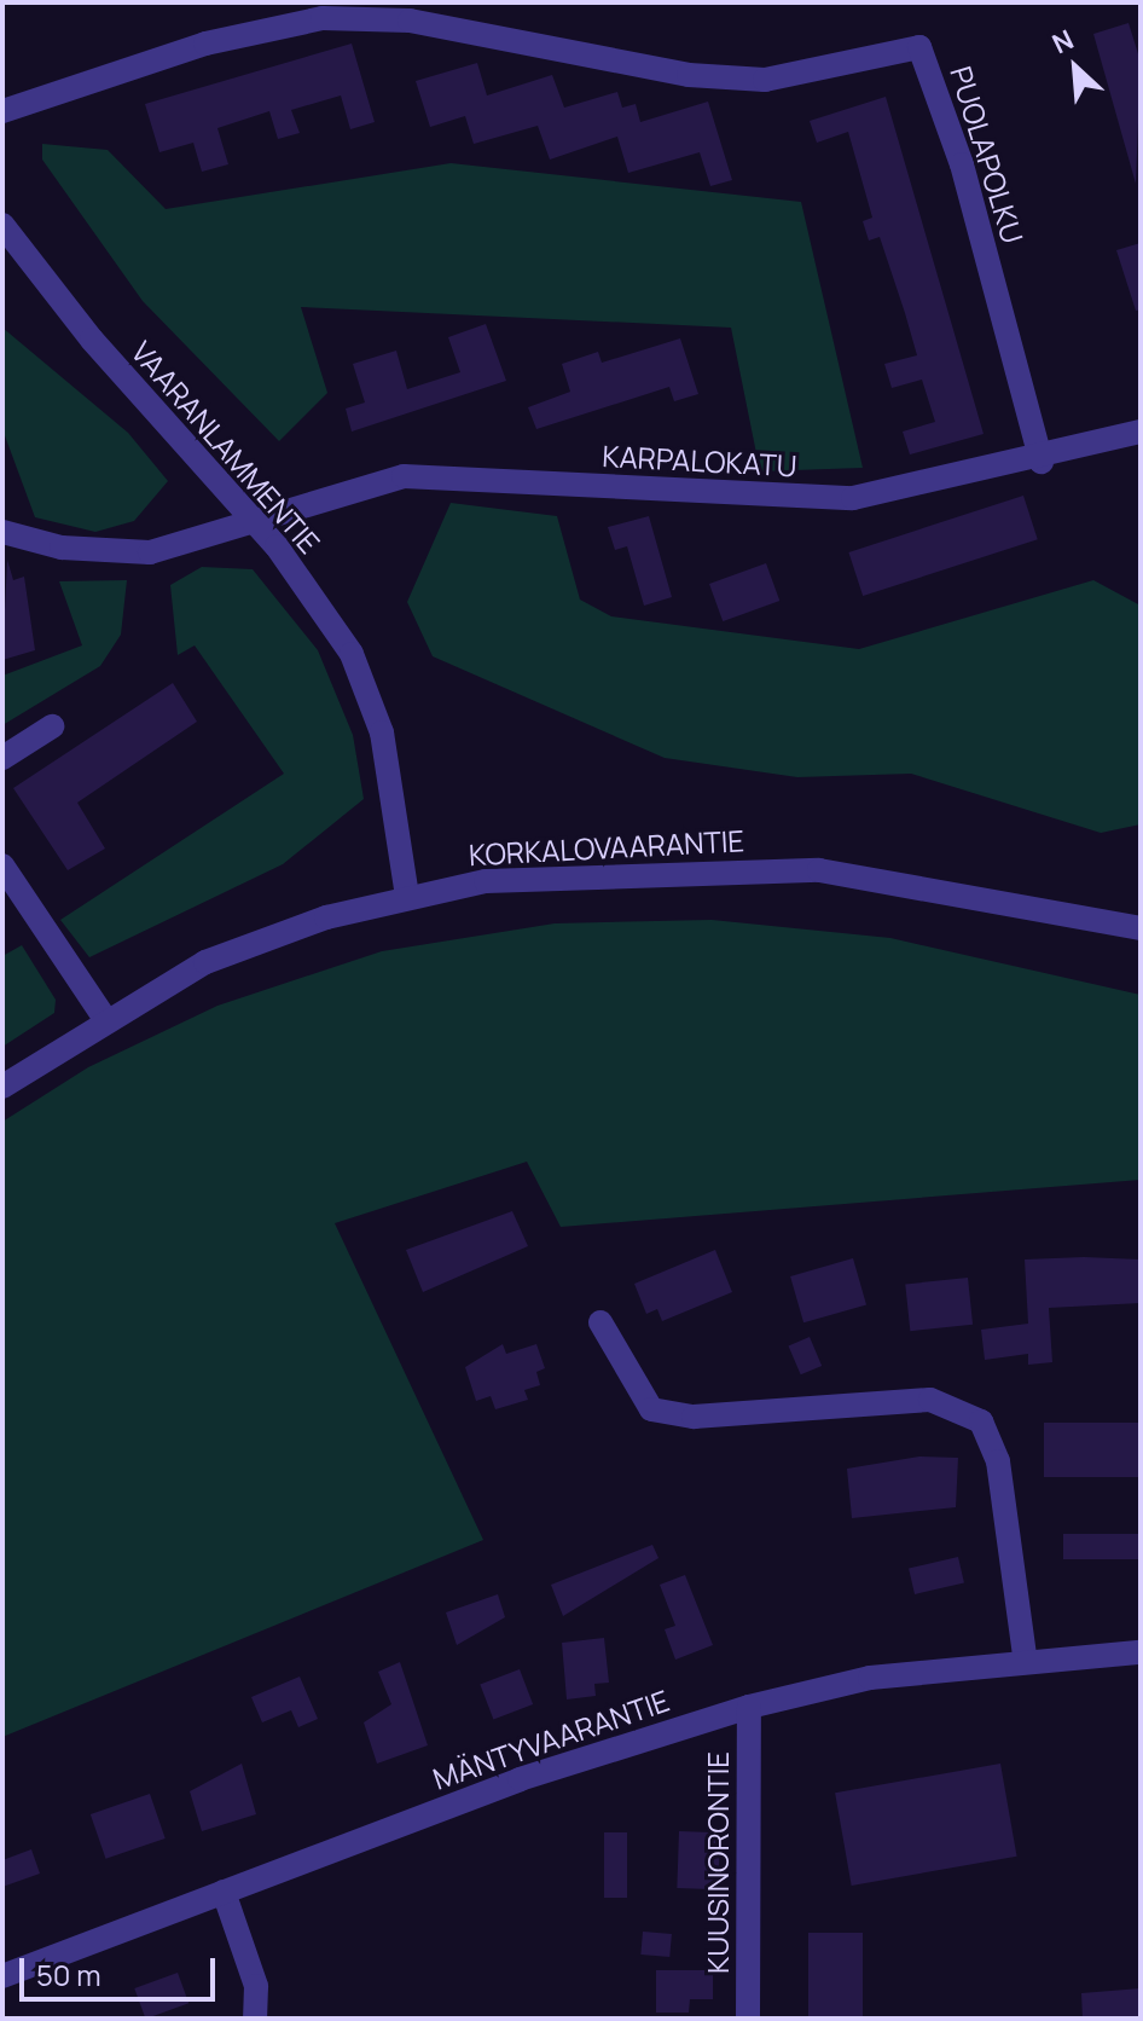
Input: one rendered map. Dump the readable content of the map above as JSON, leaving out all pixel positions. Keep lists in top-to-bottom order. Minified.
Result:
{"streets":{"street":["PUOLAPOLKU","VAARANLAMMENTIE","KARPALOKATU","KORKALOVAARANTIE","MÄNTYVAARANTIE","KUUSINORONTIE"]},"crossings":[["PUOLAPOLKU","KARPALOKATU"],["VAARANLAMMENTIE","KARPALOKATU"],["VAARANLAMMENTIE","KORKALOVAARANTIE"],["MÄNTYVAARANTIE","KUUSINORONTIE"]],"scale_bar":"50 m","north":"top left"}
